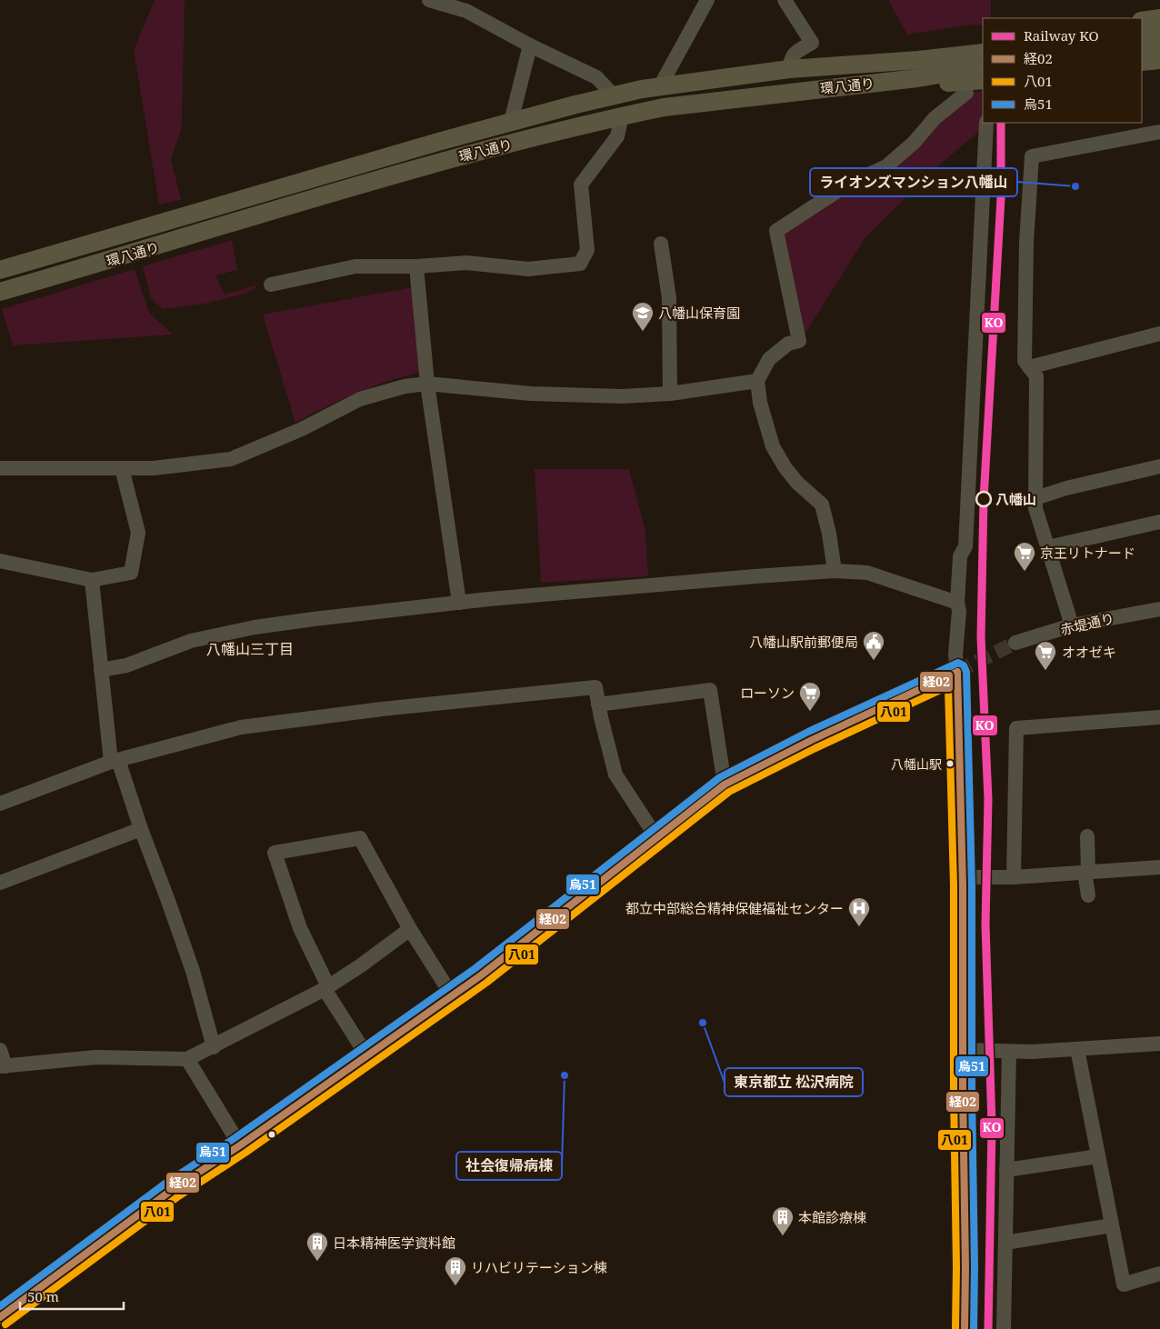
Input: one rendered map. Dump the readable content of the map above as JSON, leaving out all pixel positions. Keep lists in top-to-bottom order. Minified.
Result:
{"streets":{"main road":["環八通り"],"street":["赤堤通り"]},"districts":["八幡山三丁目"],"places":{"other":["ライオンズマンション八幡山","八幡山","八幡山駅","東京都立 松沢病院","社会復帰病棟"],"school or university":["八幡山保育園"],"supermarket":["京王リトナード","オオゼキ","ローソン"],"public building":["八幡山駅前郵便局"],"hospital":["都立中部総合精神保健福祉センター"],"building":["本館診療棟","日本精神医学資料館","リハビリテーション棟"]},"lines":["rail line KO","transit line 烏51","transit line 経02","transit line 八01"],"legend":["Railway KO","経02","八01","烏51"],"scale_bar":"50 m"}
